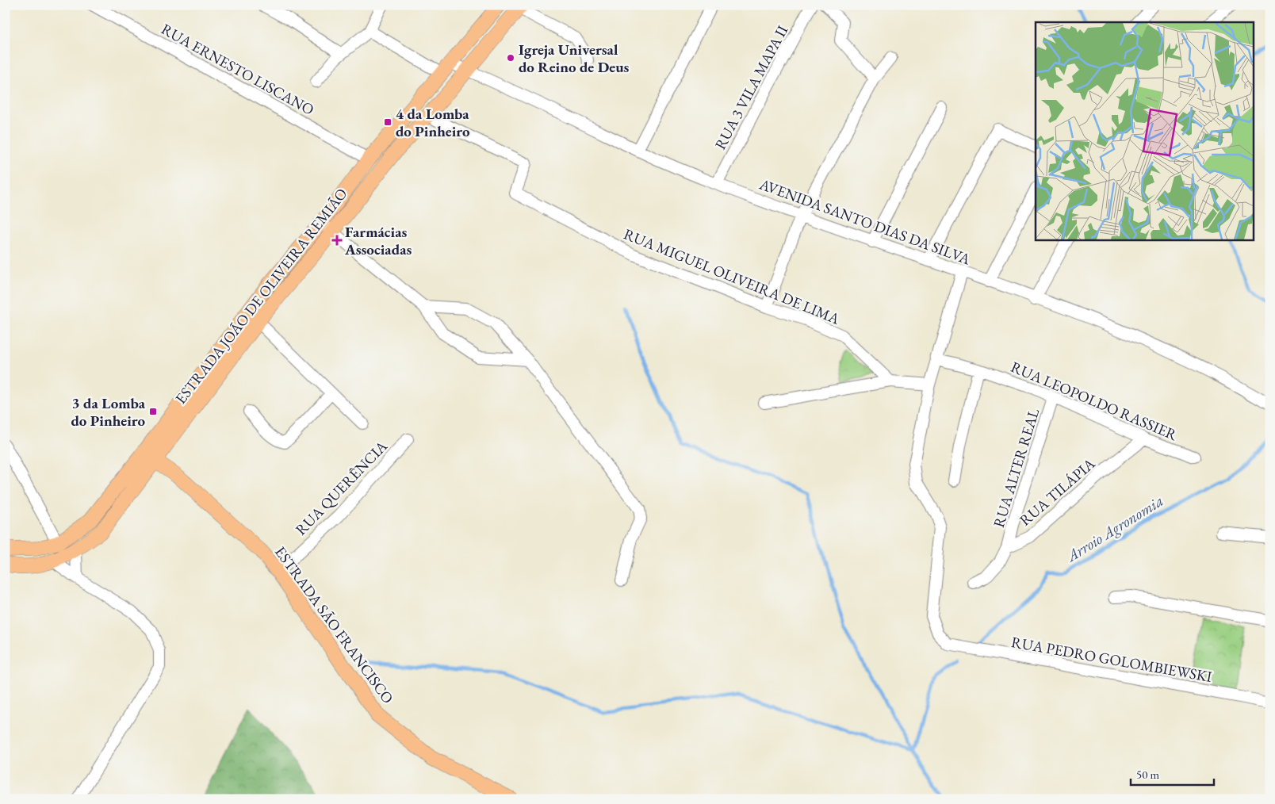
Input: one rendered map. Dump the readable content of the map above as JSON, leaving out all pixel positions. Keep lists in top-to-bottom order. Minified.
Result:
{"streets":{"main road":["ESTRADA JOÃO DE OLIVEIRA REMIÃO","ESTRADA SÃO FRANCISCO"],"street":["RUA ERNESTO LISCANO","RUA 3 VILA MAPA II","AVENIDA SANTO DIAS DA SILVA","RUA MIGUEL OLIVEIRA DE LIMA","RUA LEOPOLDO RASSIER","RUA ALTER REAL","RUA QUERÊNCIA","RUA TILÁPIA","RUA PEDRO GOLOMBIEWSKI"]},"crossings":[["RUA ERNESTO LISCANO","ESTRADA JOÃO DE OLIVEIRA REMIÃO"],["RUA 3 VILA MAPA II","AVENIDA SANTO DIAS DA SILVA"],["AVENIDA SANTO DIAS DA SILVA","ESTRADA JOÃO DE OLIVEIRA REMIÃO"],["RUA MIGUEL OLIVEIRA DE LIMA","ESTRADA JOÃO DE OLIVEIRA REMIÃO"],["ESTRADA JOÃO DE OLIVEIRA REMIÃO","ESTRADA SÃO FRANCISCO"],["RUA LEOPOLDO RASSIER","RUA ALTER REAL"],["RUA LEOPOLDO RASSIER","RUA TILÁPIA"],["RUA ALTER REAL","RUA TILÁPIA"],["RUA QUERÊNCIA","ESTRADA SÃO FRANCISCO"]],"water":["Arroio Agronomia"],"places":{"other":["Igreja Universal do Reino de Deus"],"transit":["4 da Lomba do Pinheiro","3 da Lomba do Pinheiro"],"health":["Farmácias Associadas"]},"scale_bar":"50 m"}
